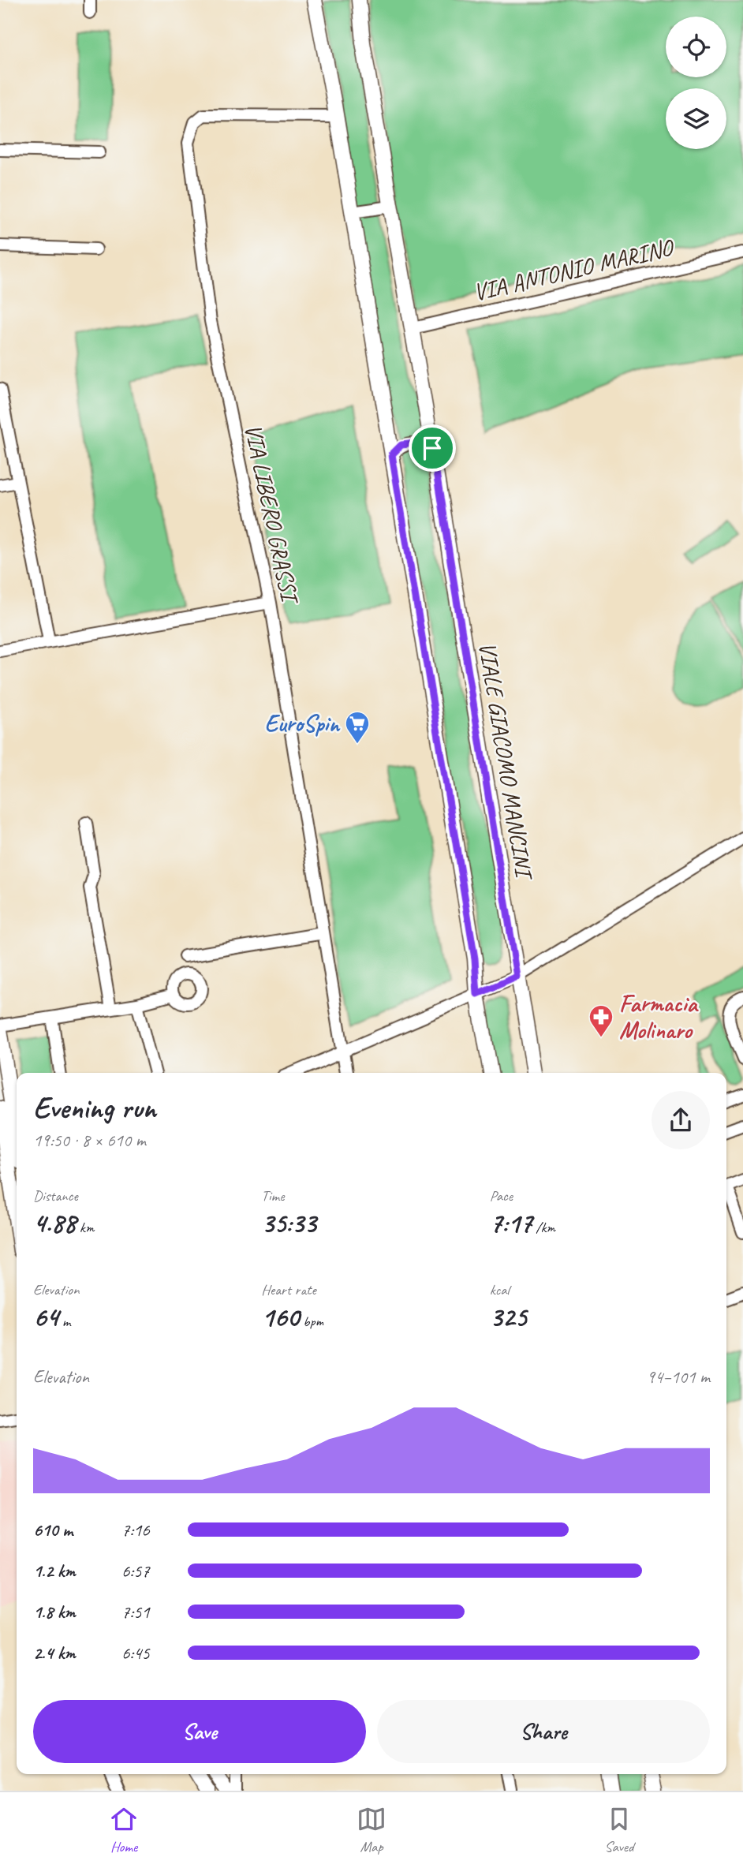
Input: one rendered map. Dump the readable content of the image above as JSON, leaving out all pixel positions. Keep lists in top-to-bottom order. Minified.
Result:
{"streets":{"street":["VIA ANTONIO MARINO","VIA LIBERO GRASSI","VIALE GIACOMO MANCINI"]},"crossings":[["VIA ANTONIO MARINO","VIALE GIACOMO MANCINI"]],"places":{"supermarket":["EuroSpin"],"pharmacy":["Farmacia Molinaro"]},"page":{"heading":["Evening run","19:50 · 8 × 610 m"],"stats":[["Distance","4.88 km"],["Time","35:33"],["Pace","7:17 /km"],["Elevation","64 m"],["Heart rate","160 bpm"],["kcal","325"]],"chart":["Elevation","94–101 m"],"list":[{"name":"610 m","note":"7:16"},{"name":"1.2 km","note":"6:57"},{"name":"1.8 km","note":"7:51"},{"name":"2.4 km","note":"6:45"}],"buttons":["Save","Share"],"tabs":["Home","Map","Saved"]}}
